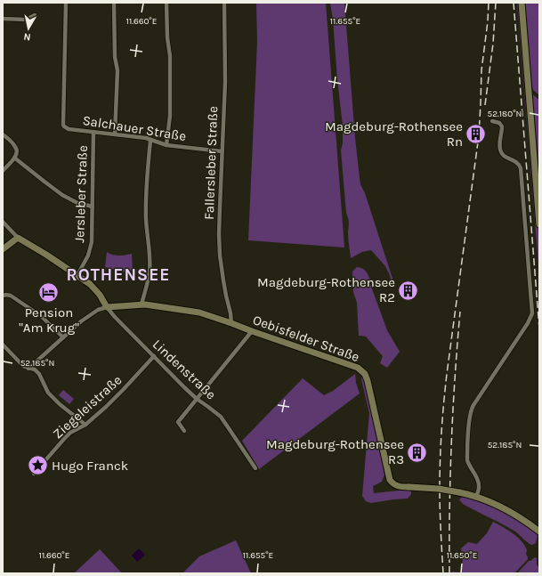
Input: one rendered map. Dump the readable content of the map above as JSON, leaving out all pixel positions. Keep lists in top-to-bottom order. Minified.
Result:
{"streets":{"street":["Salchauer Straße","Fallersleber Straße","Jersleber Straße","Oebisfelder Straße","Lindenstraße","Ziegeleistraße"]},"crossings":[["Salchauer Straße","Fallersleber Straße"],["Salchauer Straße","Jersleber Straße"],["Fallersleber Straße","Oebisfelder Straße"],["Oebisfelder Straße","Lindenstraße"],["Lindenstraße","Ziegeleistraße"]],"districts":["ROTHENSEE"],"places":{"building":["Magdeburg-Rothensee Rn","Magdeburg-Rothensee R2","Magdeburg-Rothensee R3"],"hotel":["Pension \"Am Krug\""],"place":["Hugo Franck"]},"north":"bottom","coordinates":["11.660°E","11.655°E","52.180°N","52.185°N","11.650°E"]}
